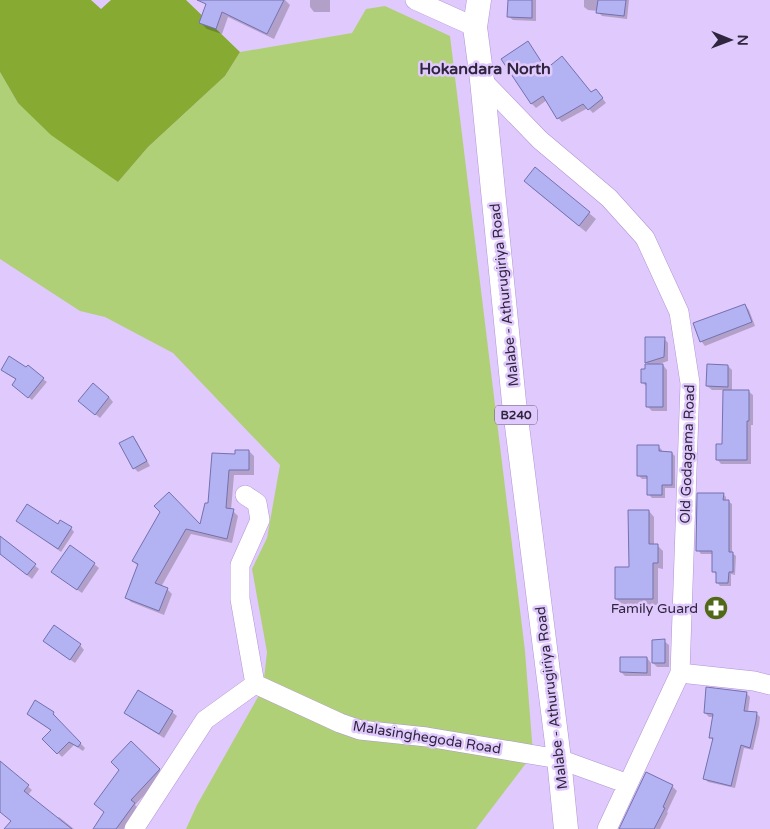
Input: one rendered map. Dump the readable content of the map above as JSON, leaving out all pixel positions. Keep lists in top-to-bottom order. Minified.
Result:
{"streets":{"main road":["Malabe - Athurugiriya Road","B240"],"street":["Old Godagama Road","Malasinghegoda Road"]},"crossings":[["Malabe - Athurugiriya Road","Old Godagama Road"],["Malabe - Athurugiriya Road","Malasinghegoda Road"],["Old Godagama Road","Malasinghegoda Road"]],"districts":["Hokandara North"],"places":{"pharmacy":["Family Guard"]},"north":"right"}
